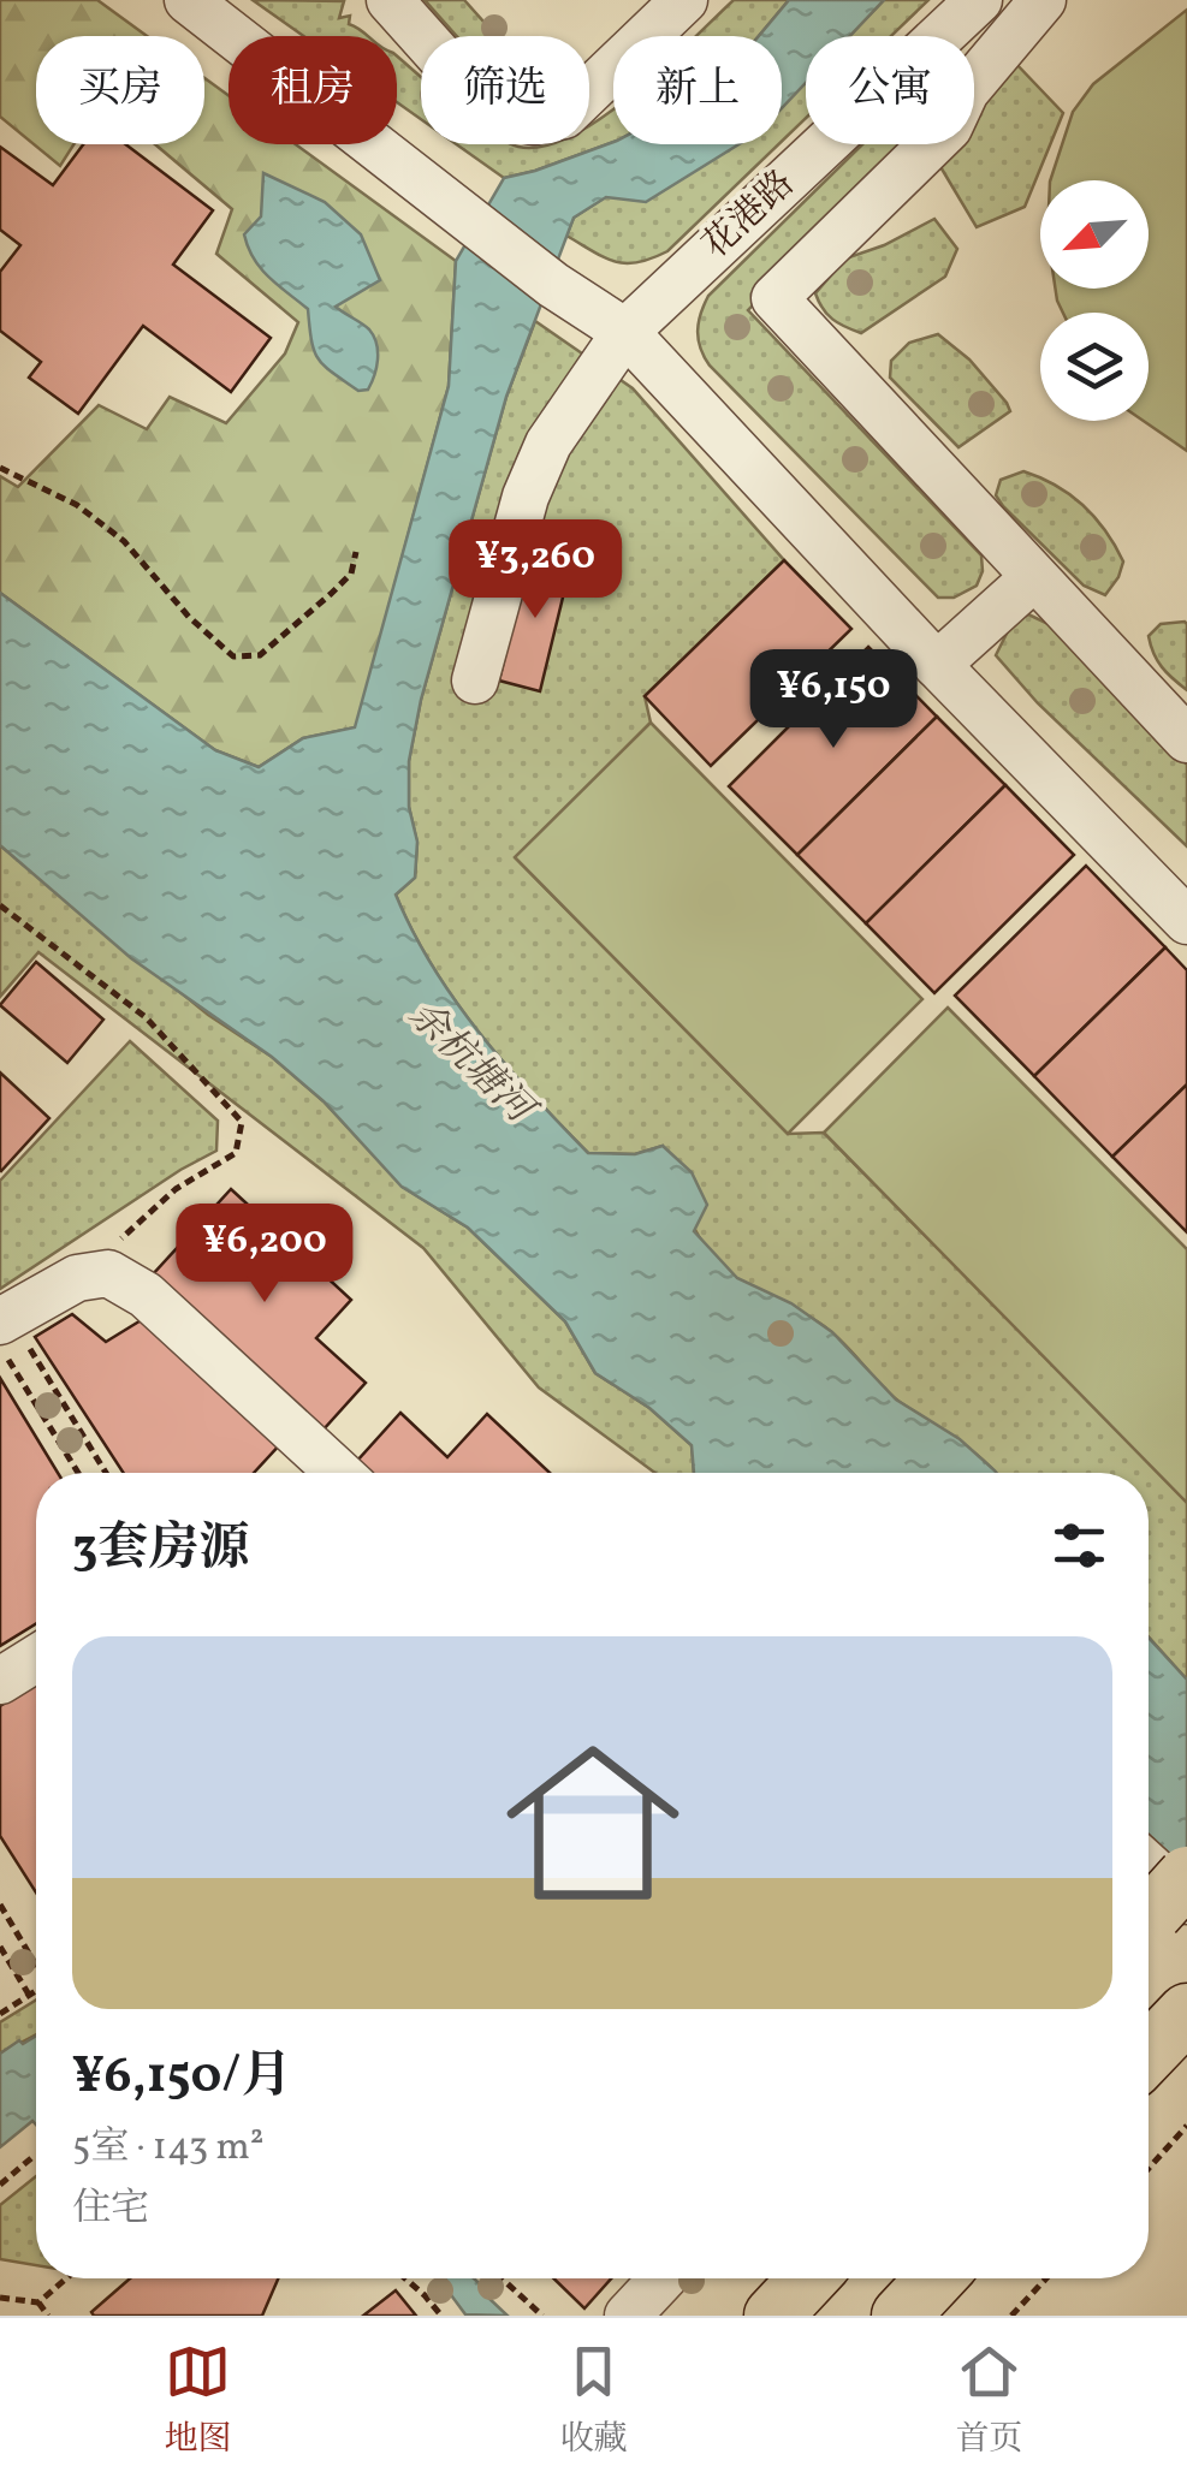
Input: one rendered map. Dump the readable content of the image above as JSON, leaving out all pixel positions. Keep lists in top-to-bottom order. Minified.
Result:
{"streets":{"street":["花港路"]},"water":["余杭塘河"],"north":"bottom left","page":{"chip":["买房","租房","筛选","新上","公寓"],"price":["¥3,260","¥6,150","¥6,200"],"heading":"3套房源","list":[{"name":"¥6,150/月","note":"5室 · 143 m² · 住宅"}],"tabs":["地图","收藏","首页"]}}
